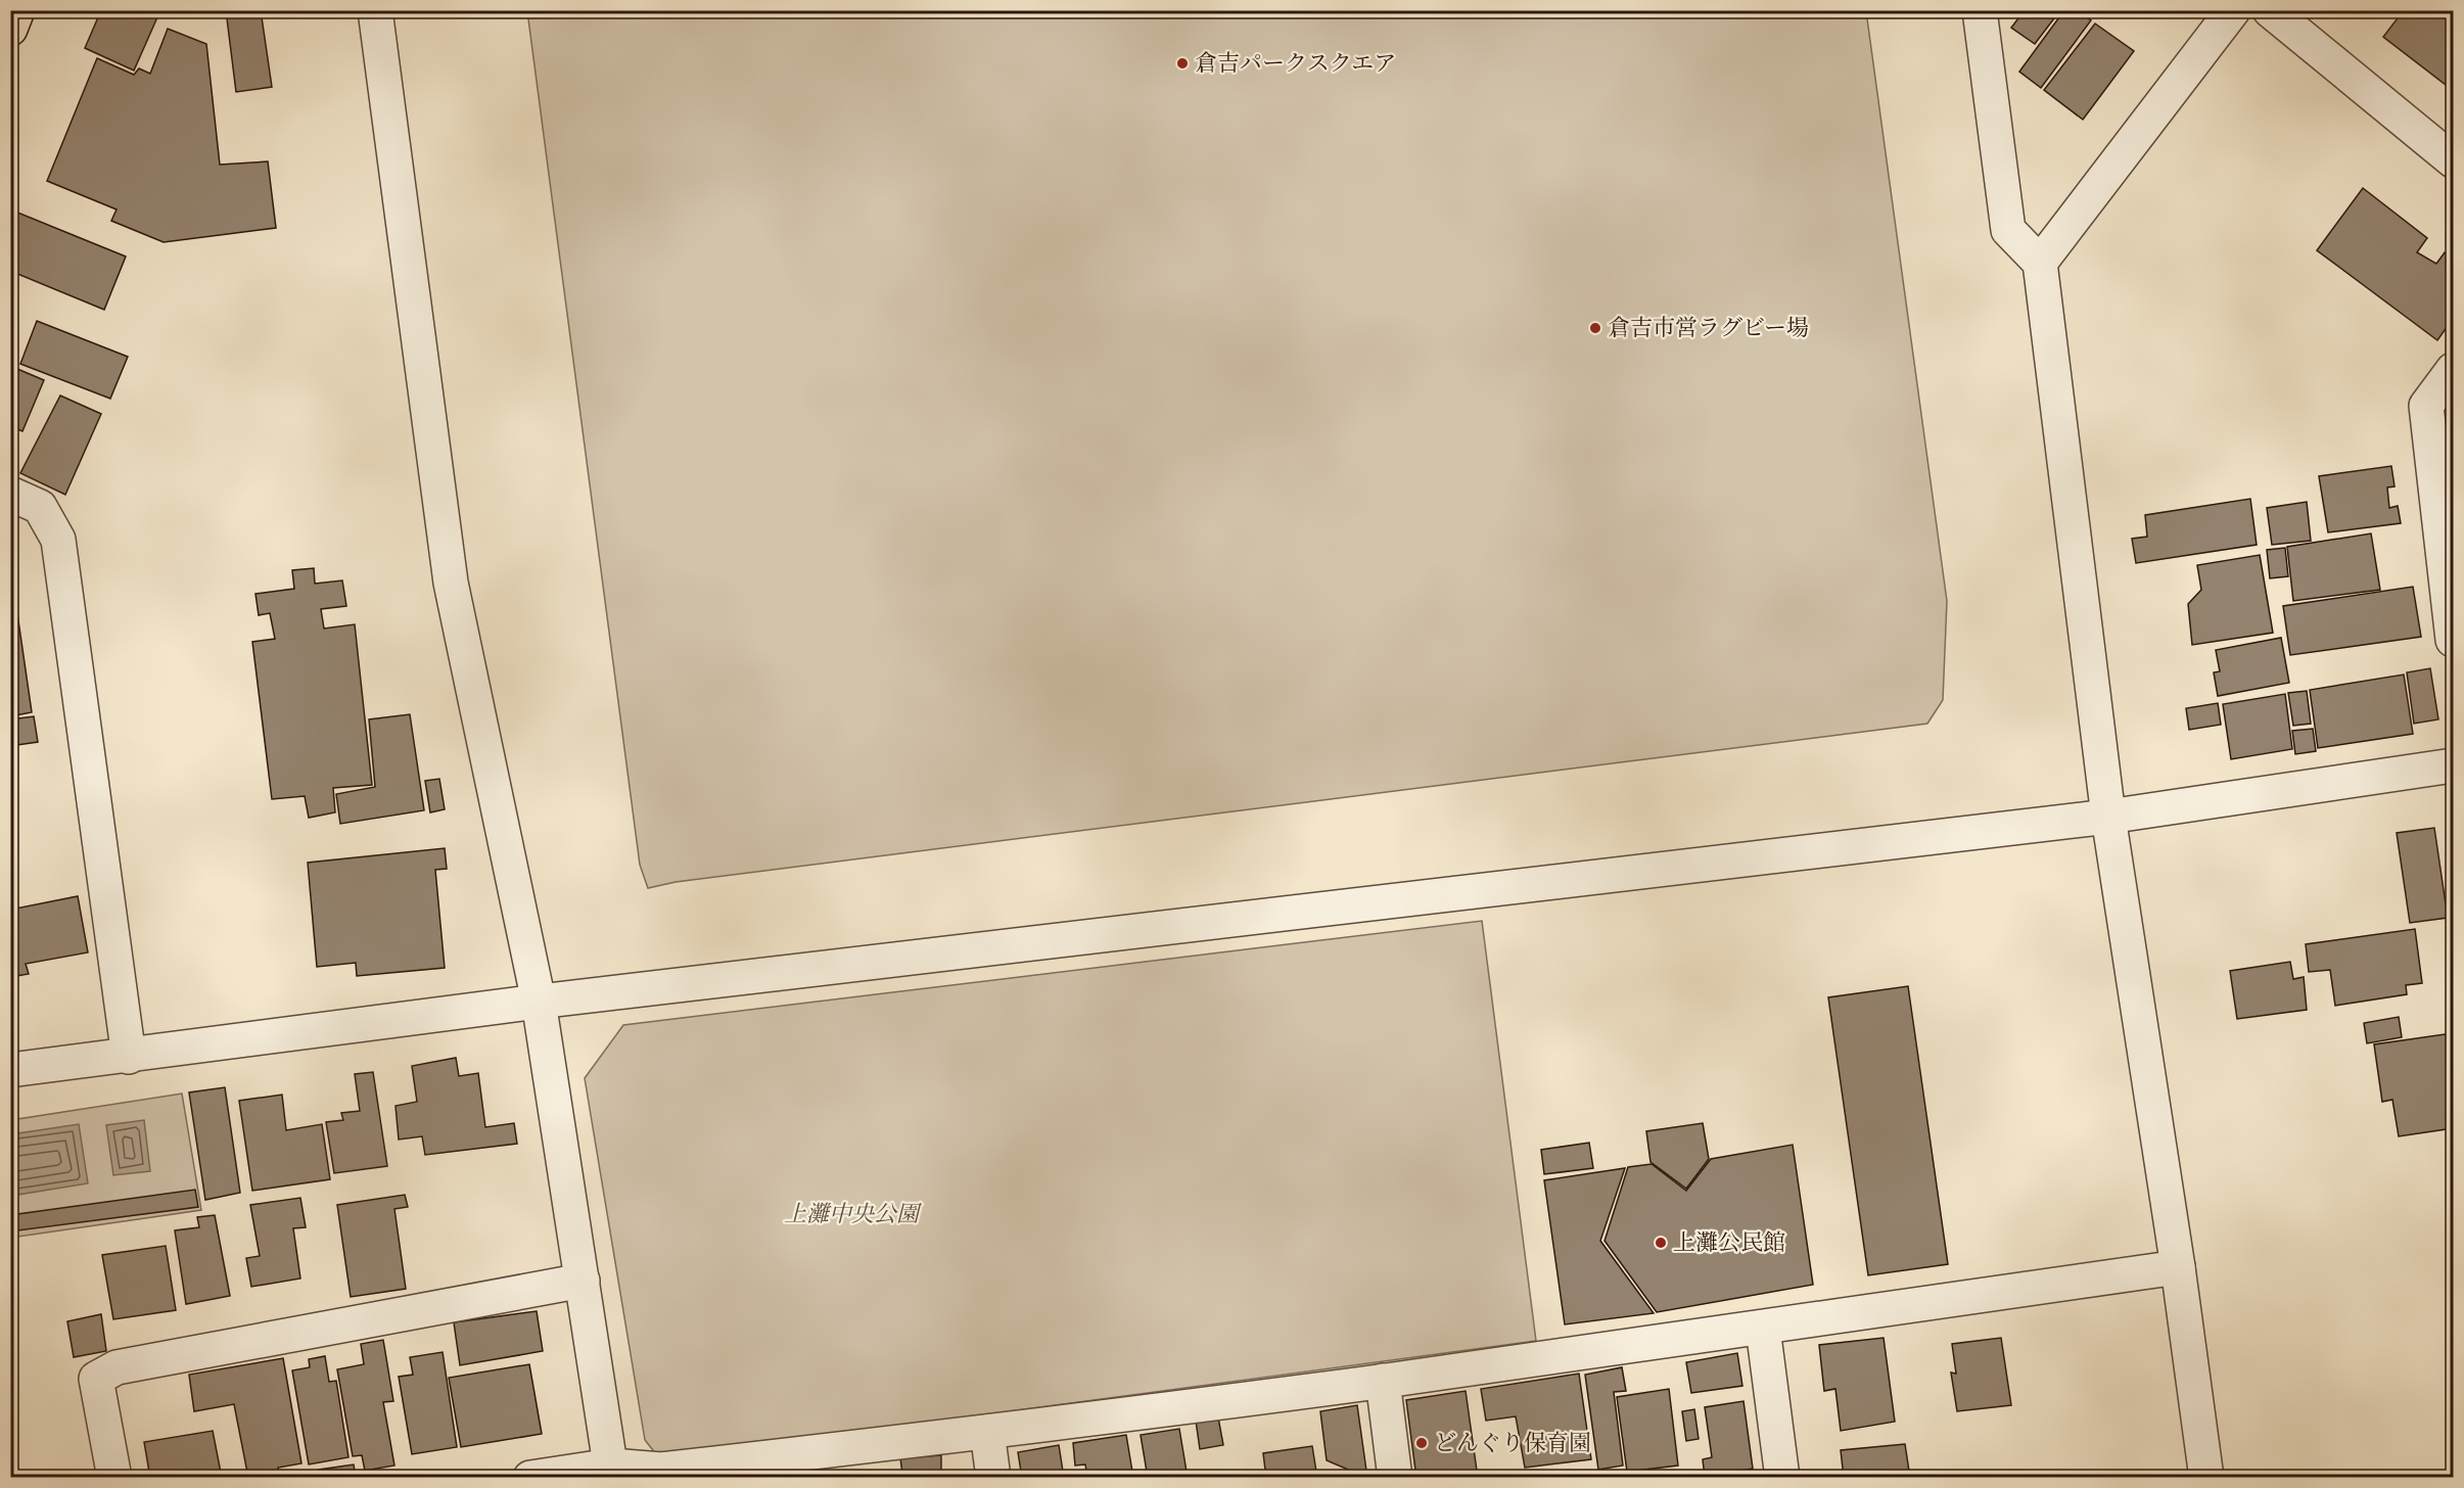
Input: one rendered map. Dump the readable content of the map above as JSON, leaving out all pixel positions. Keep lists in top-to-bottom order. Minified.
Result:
{"parks":["上灘中央公園"],"places":["倉吉パークスクエア","倉吉市営ラグビー場","上灘公民館","どんぐり保育園"]}
